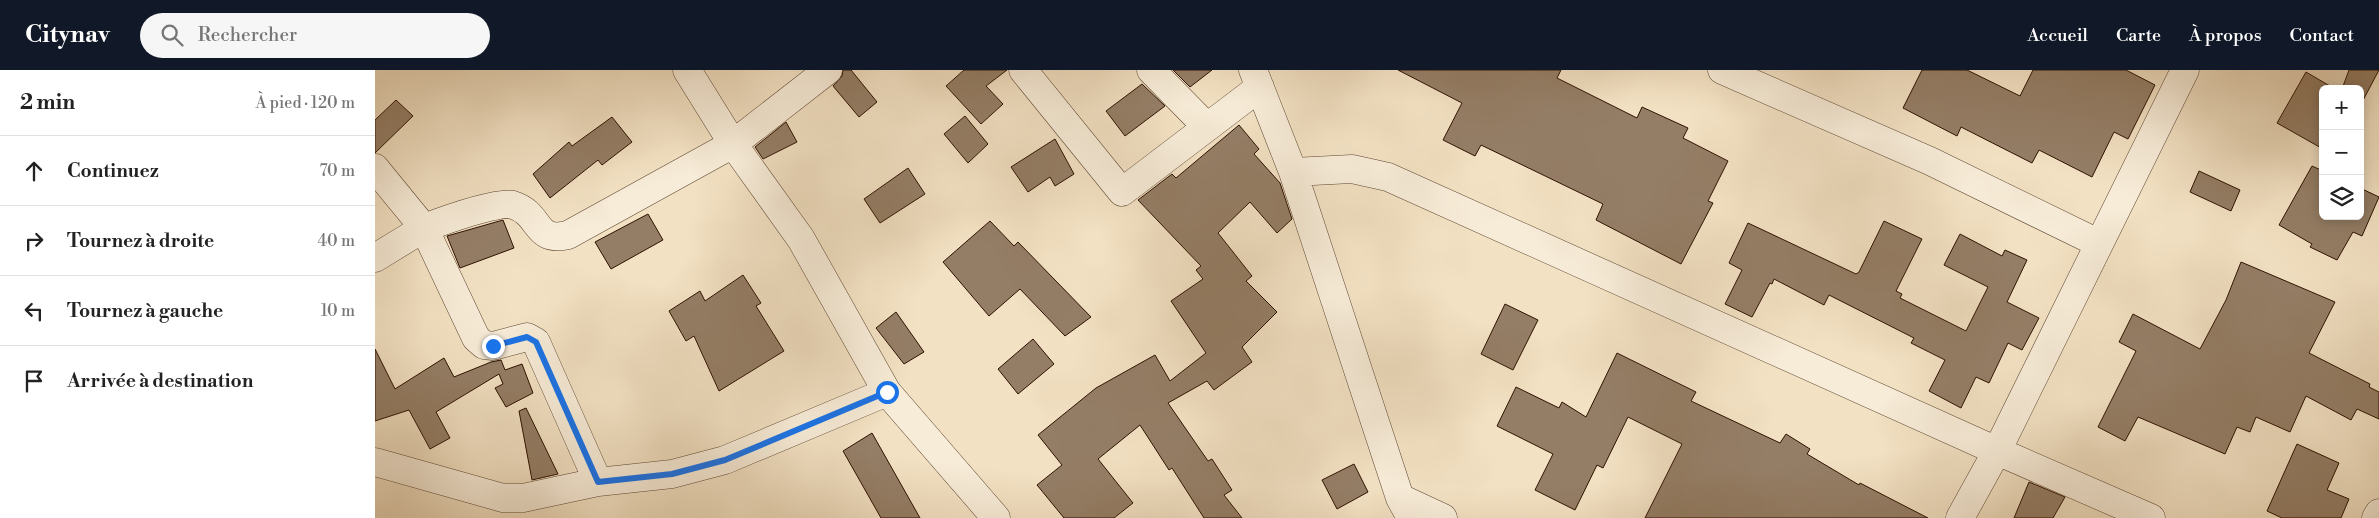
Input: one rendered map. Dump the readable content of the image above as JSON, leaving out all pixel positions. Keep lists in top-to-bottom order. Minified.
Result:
{"page":{"header":"Citynav","search":"Rechercher","nav":["Accueil","Carte","À propos","Contact"],"heading":["2 min","À pied · 120 m"],"map_buttons":["+","−"],"list":[["Continuez","70 m"],["Tournez à droite","40 m"],["Tournez à gauche","10 m"],"Arrivée à destination"]}}
